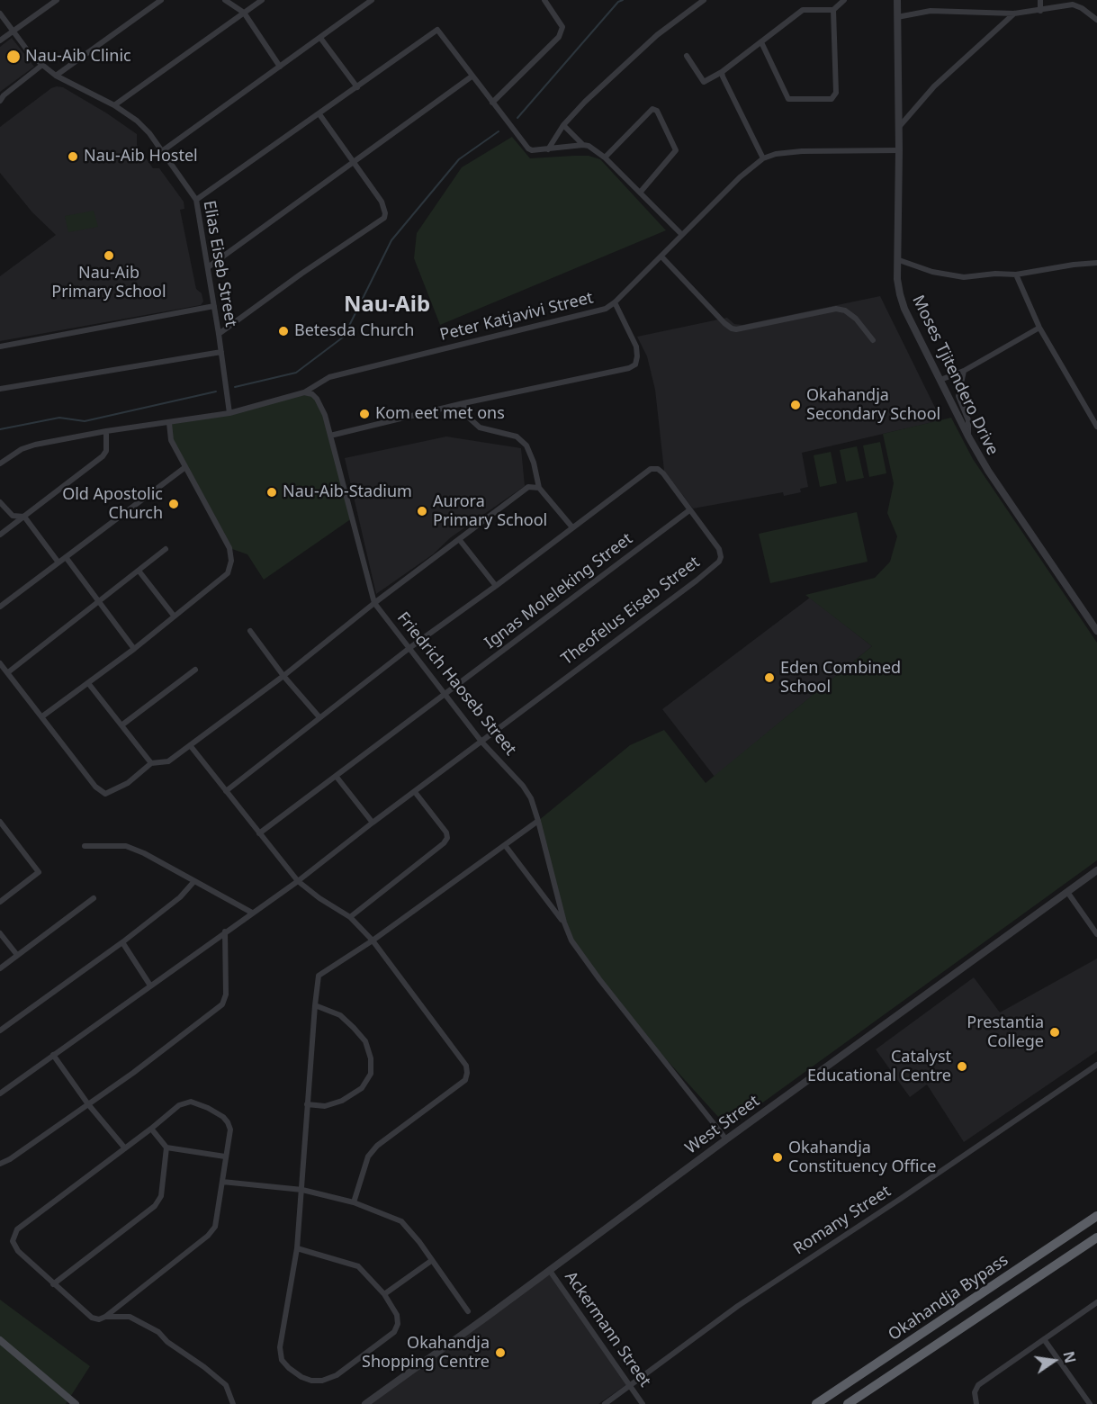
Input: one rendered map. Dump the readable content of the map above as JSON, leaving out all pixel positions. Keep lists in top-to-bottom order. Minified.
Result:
{"streets":{"highway":["Okahandja Bypass"],"street":["Elias Eiseb Street","Peter Katjavivi Street","Moses Tjitendero Drive","Ignas Moleleking Street","Theofelus Eiseb Street","Friedrich Haoseb Street","West Street","Romany Street","Ackermann Street"]},"crossings":[["Elias Eiseb Street","Peter Katjavivi Street"],["Peter Katjavivi Street","Moses Tjitendero Drive"],["Peter Katjavivi Street","Friedrich Haoseb Street"],["Ignas Moleleking Street","Theofelus Eiseb Street"],["Ignas Moleleking Street","Friedrich Haoseb Street"],["Theofelus Eiseb Street","Friedrich Haoseb Street"],["Friedrich Haoseb Street","West Street"],["West Street","Ackermann Street"],["Romany Street","Ackermann Street"]],"districts":["Nau-Aib"],"places":["Nau-Aib Clinic","Nau-Aib Hostel","Nau-Aib Primary School","Betesda Church","Okahandja Secondary School","Kom eet met ons","Nau-Aib-Stadium","Old Apostolic Church","Aurora Primary School","Eden Combined School","Prestantia College","Catalyst Educational Centre","Okahandja Constituency Office","Okahandja Shopping Centre"],"north":"right"}
